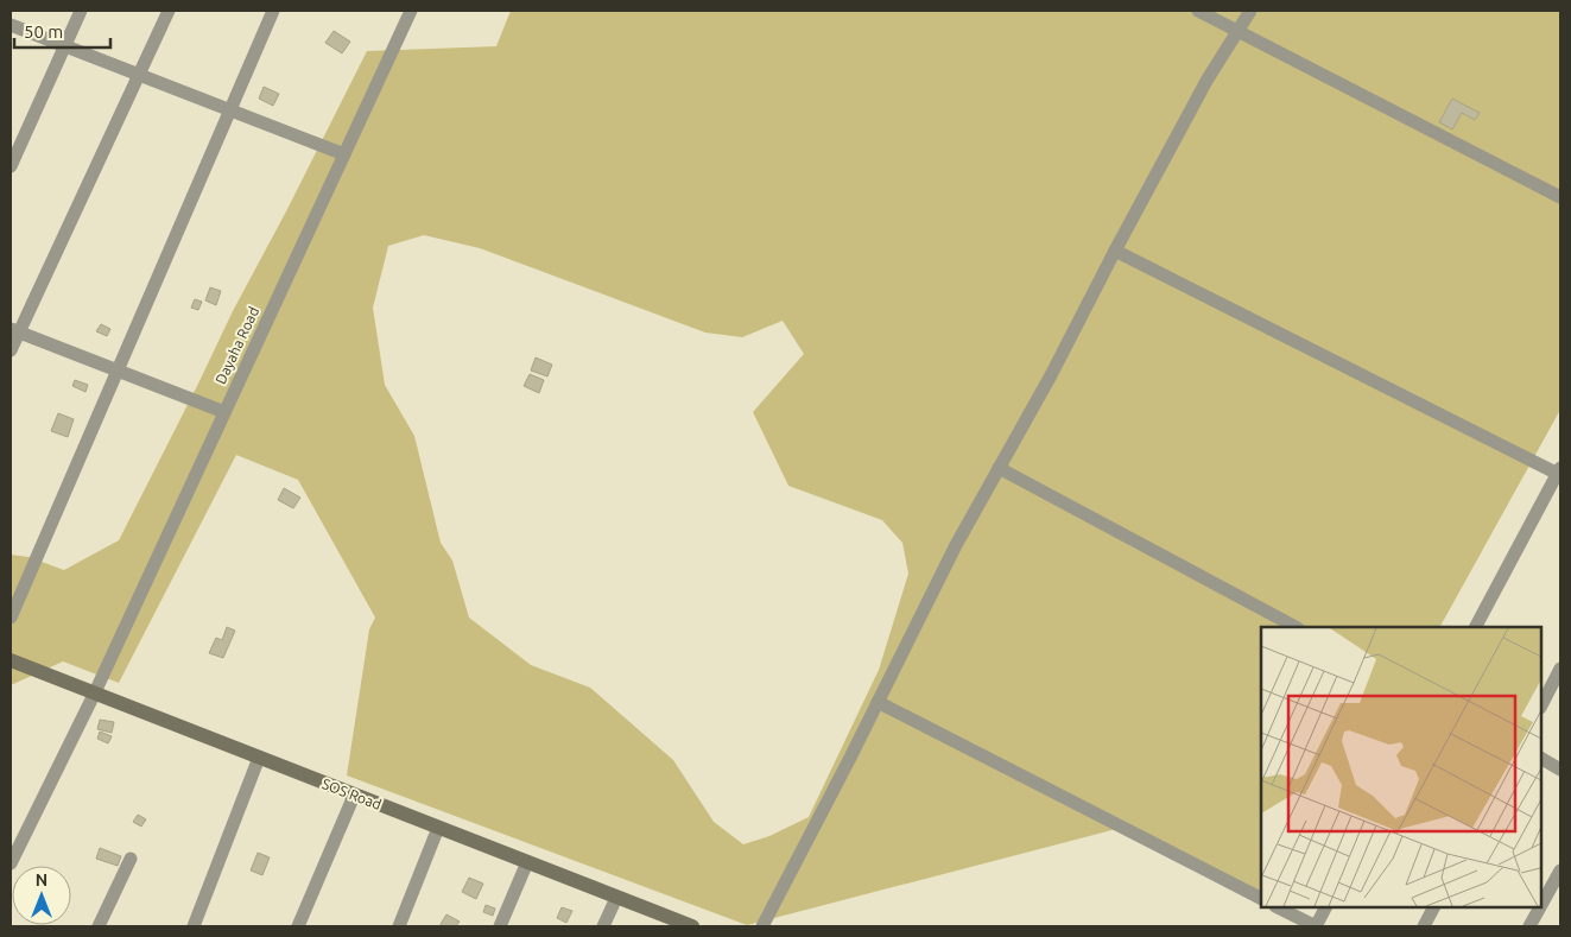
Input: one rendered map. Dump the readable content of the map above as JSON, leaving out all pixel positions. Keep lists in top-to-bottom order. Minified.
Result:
{"streets":{"street":["Dayaha Road","SOS Road"]},"crossings":[["Dayaha Road","SOS Road"]],"scale_bar":"50 m","north":"top"}
